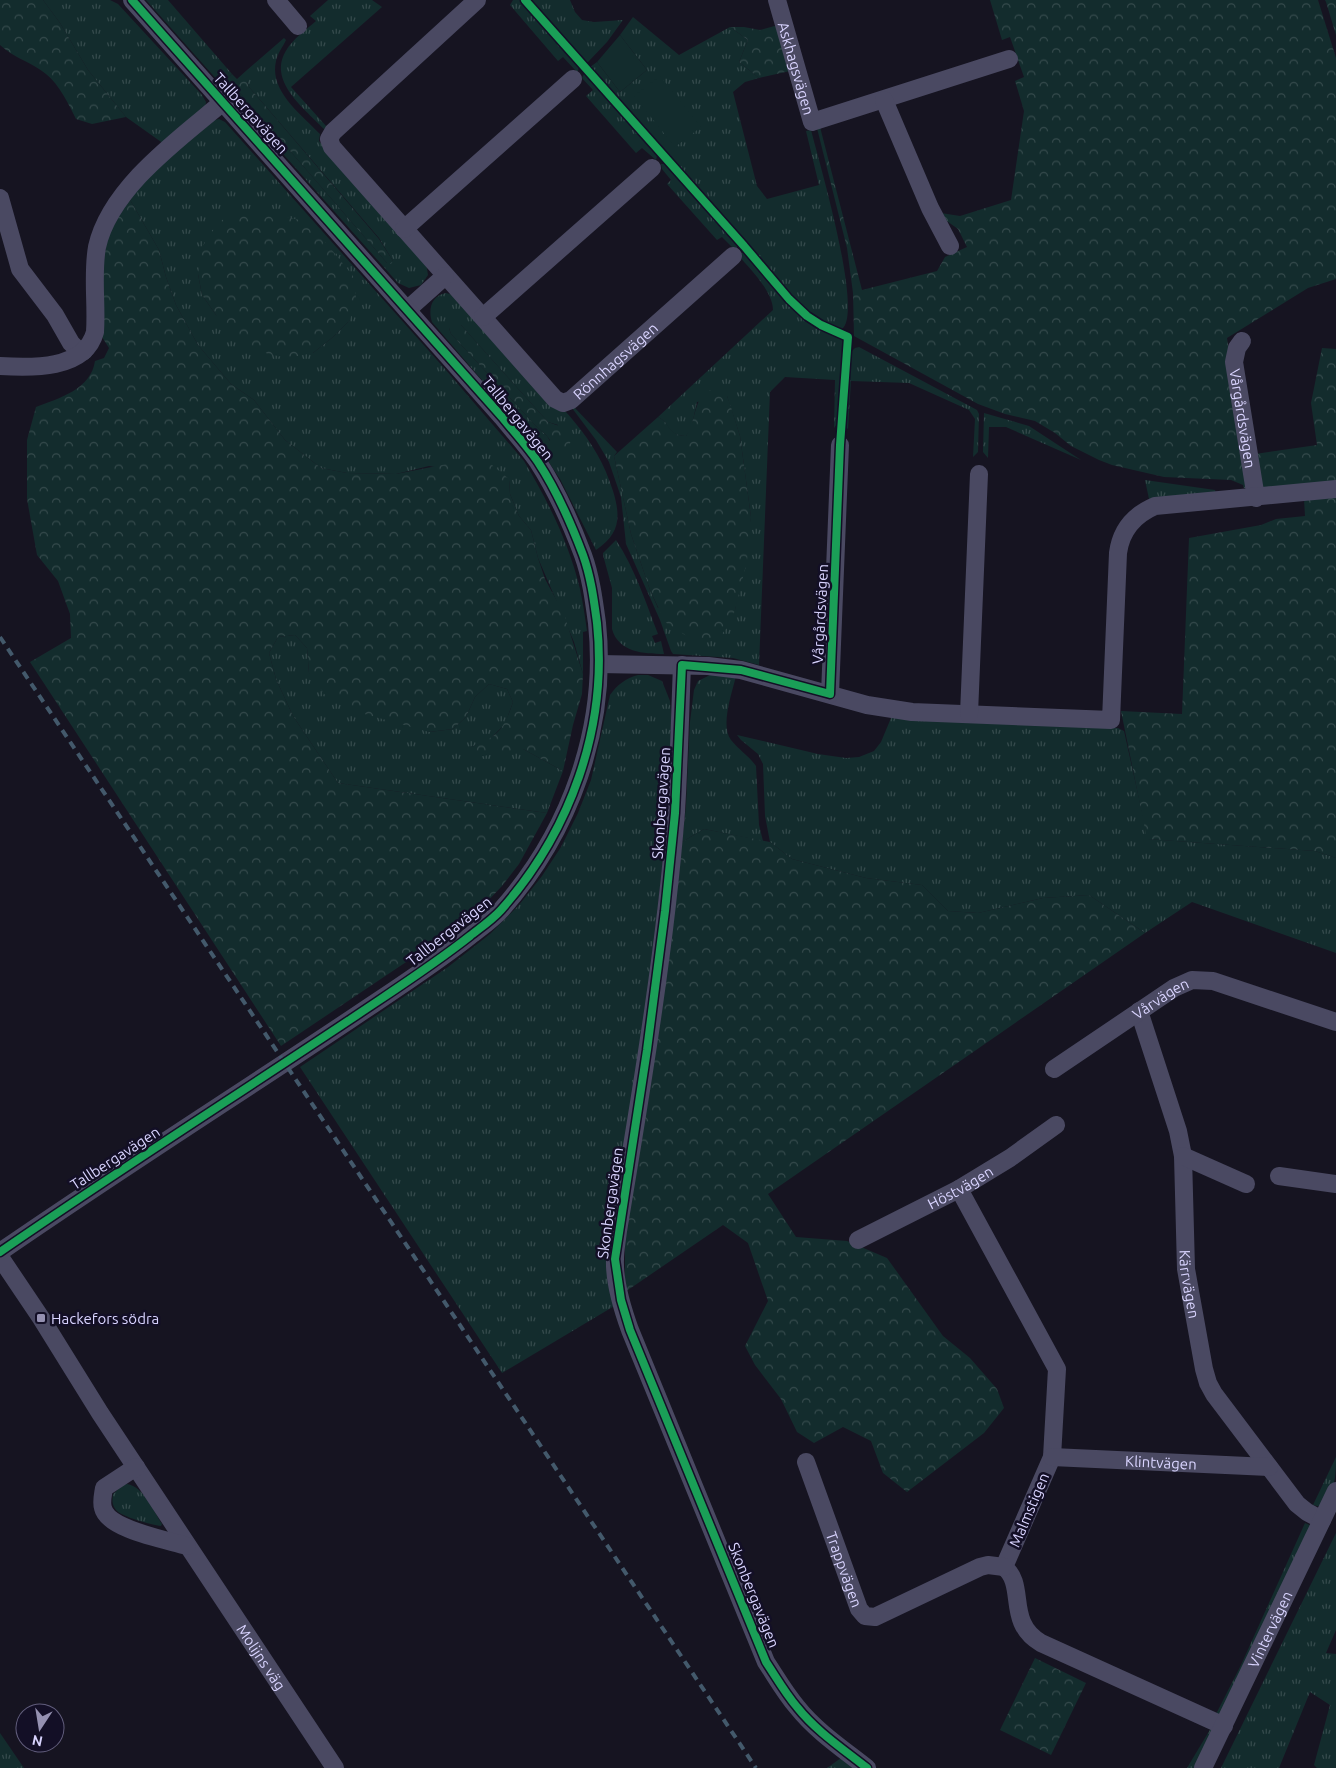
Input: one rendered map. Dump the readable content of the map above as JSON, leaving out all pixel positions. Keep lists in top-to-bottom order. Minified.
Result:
{"streets":{"street":["Askhagsvägen","Tallbergavägen","Rönnhagsvägen","Vårgårdsvägen","Skonbergavägen","Vårvägen","Höstvägen","Kärrvägen","Klintvägen","Malmstigen","Trappvägen","Vintervägen","Molijns väg"]},"crossings":[["Vårvägen","Kärrvägen"],["Höstvägen","Malmstigen"],["Kärrvägen","Klintvägen"],["Kärrvägen","Vintervägen"],["Klintvägen","Malmstigen"],["Malmstigen","Trappvägen"]],"places":{"transit":["Hackefors södra"]},"north":"bottom"}
